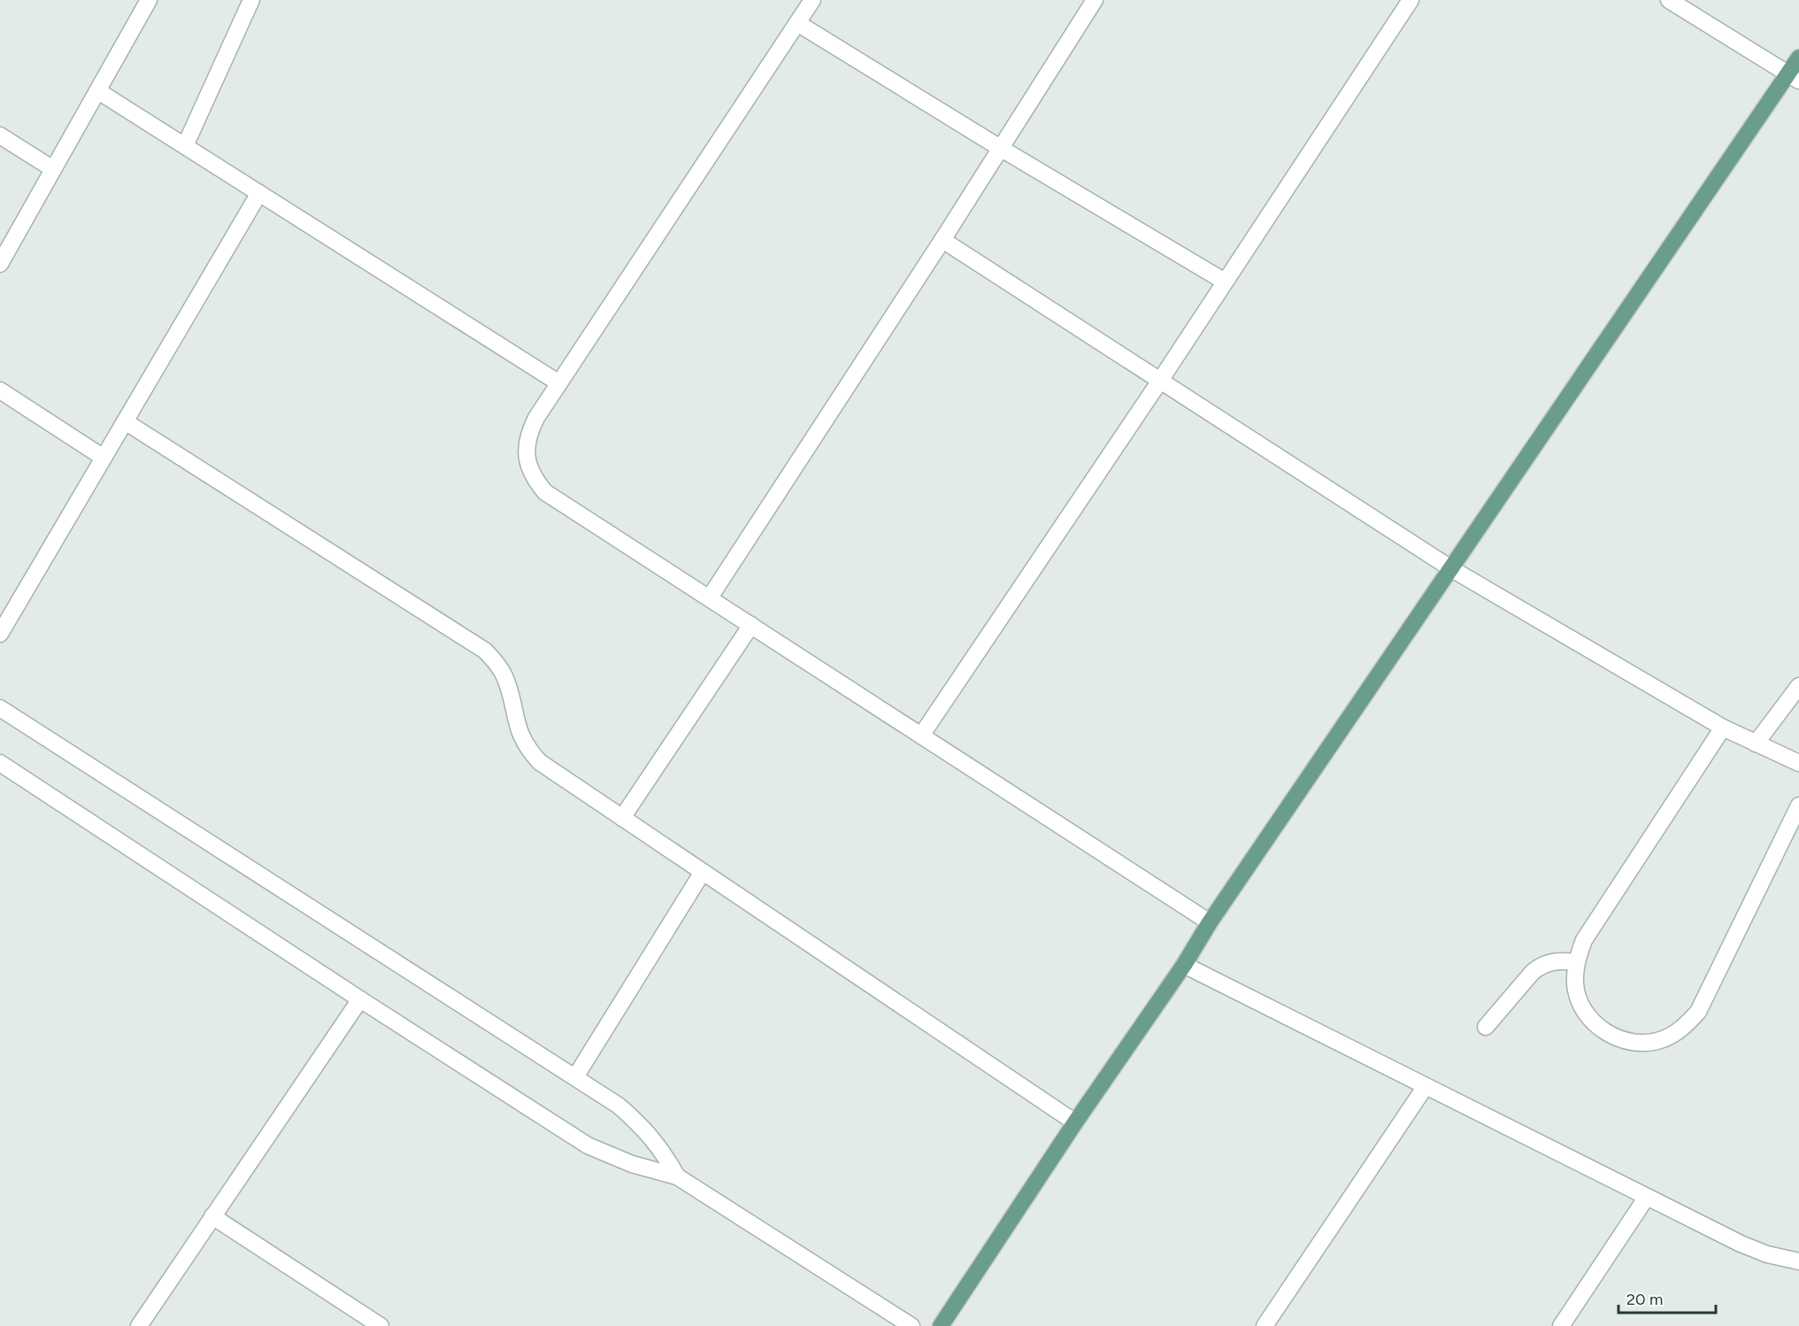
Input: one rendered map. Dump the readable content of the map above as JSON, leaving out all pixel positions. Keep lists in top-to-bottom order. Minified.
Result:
{"scale_bar":"20 m"}
